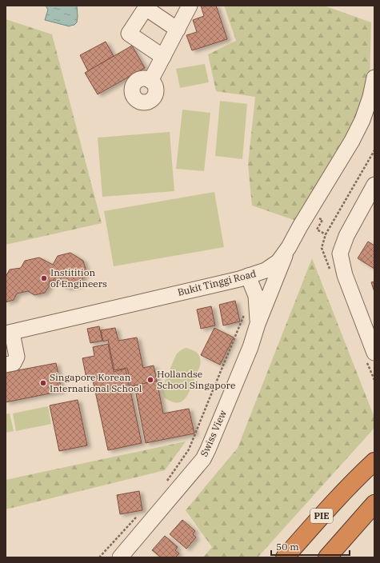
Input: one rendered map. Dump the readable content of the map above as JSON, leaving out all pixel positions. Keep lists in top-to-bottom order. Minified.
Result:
{"streets":{"highway":["PIE"],"street":["Bukit Tinggi Road","Swiss View"]},"crossings":[["Bukit Tinggi Road","Swiss View"]],"places":["Institition of Engineers","Hollandse School Singapore","Singapore Korean International School"],"scale_bar":"50 m"}
